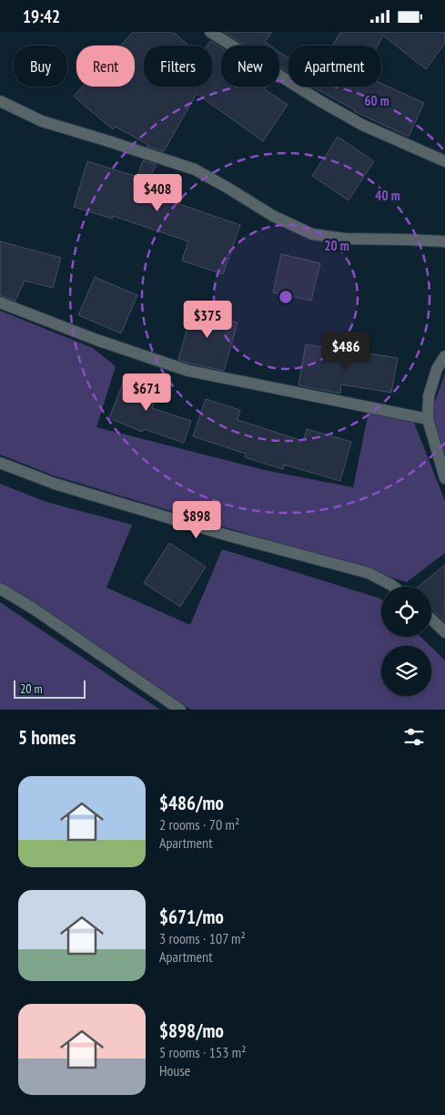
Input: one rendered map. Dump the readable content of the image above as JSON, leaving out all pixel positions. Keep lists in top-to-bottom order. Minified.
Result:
{"scale_bar":"20 m","page":{"status":"19:42","chip":["Buy","Rent","Filters","New","Apartment"],"price":["$408","$375","$486","$671","$898"],"scale":"20 m","heading":"5 homes","list":[{"name":"$486/mo","note":"2 rooms · 70 m² · Apartment"},{"name":"$671/mo","note":"3 rooms · 107 m² · Apartment"},{"name":"$898/mo","note":"5 rooms · 153 m² · House"}]},"rings":["60 m","40 m","20 m"]}
